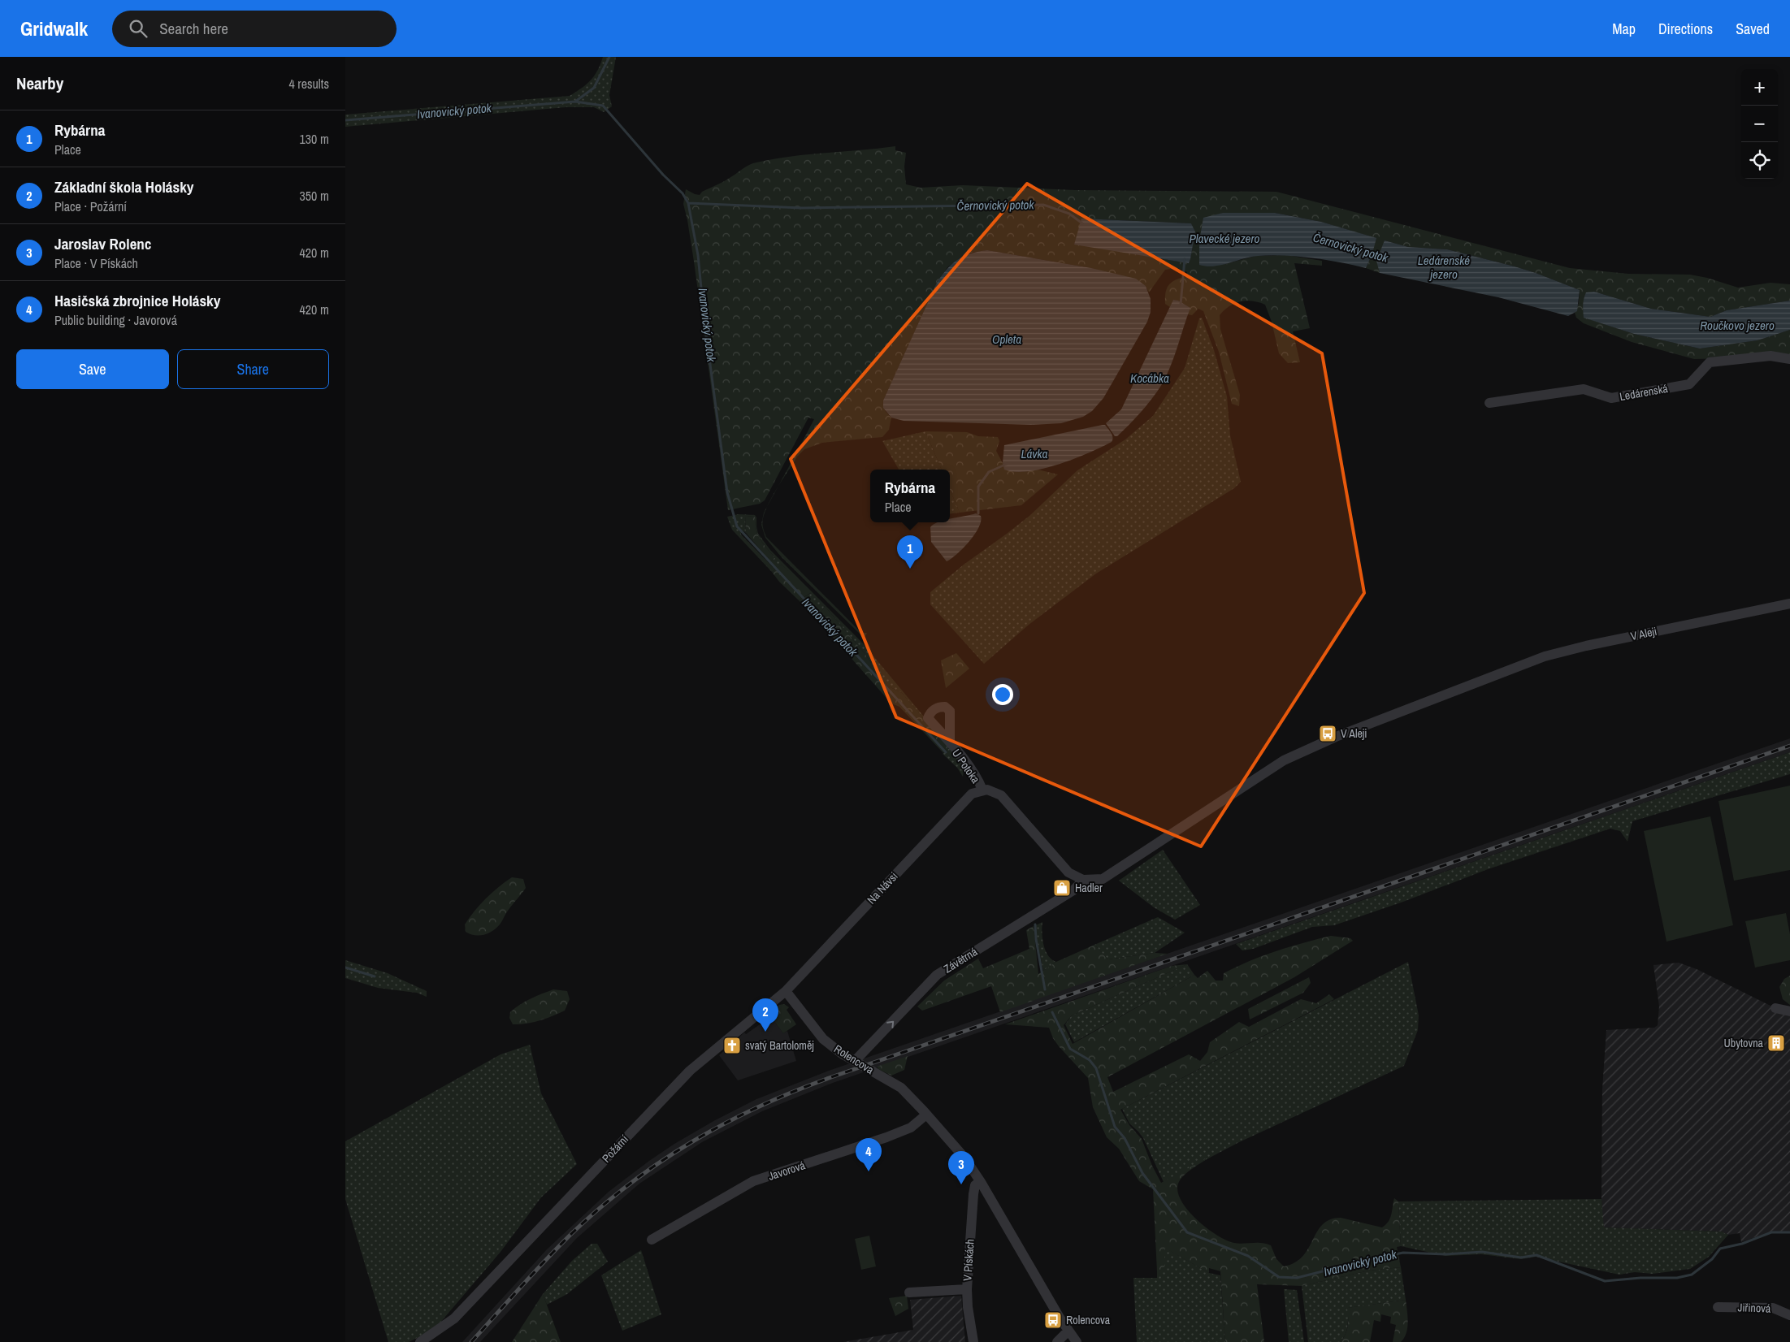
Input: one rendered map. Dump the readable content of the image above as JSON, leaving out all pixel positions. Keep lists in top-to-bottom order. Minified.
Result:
{"streets":{"street":["Ledárenská","V Aleji","U Potoka","Na Návsi","Závětrná","Rolencova","Požární","Javorová","V Pískách","Jiřinová"]},"crossings":[["V Aleji","Závětrná"],["U Potoka","Na Návsi"],["Na Návsi","Rolencova"],["Na Návsi","Požární"],["Závětrná","Rolencova"],["Rolencova","Požární"],["Rolencova","Javorová"],["Rolencova","V Pískách"]],"one_way":["Závětrná"],"water":["Ivanovický potok","Černovický potok","Plavecké jezero","Ledárenské jezero","Roučkovo jezero","Opleta","Kocábka","Lávka"],"places":{"bus stop":["V Aleji","Rolencova"],"shop":["Hadler"],"building":["Ubytovna"],"church":["svatý Bartoloměj"]},"page":{"header":"Gridwalk","search":"Search here","nav":["Map","Directions","Saved"],"heading":["Nearby","4 results"],"map_buttons":["+","−"],"list":[{"mark":"1","name":"Rybárna","note":"Place","value":"130 m"},{"mark":"2","name":"Základní škola Holásky","note":"Place · Požární","value":"350 m"},{"mark":"3","name":"Jaroslav Rolenc","note":"Place · V Pískách","value":"420 m"},{"mark":"4","name":"Hasičská zbrojnice Holásky","note":"Public building · Javorová","value":"420 m"}],"buttons":["Save","Share"],"popup":["Rybárna","Place"],"pins":["1","2","4","3"]}}
